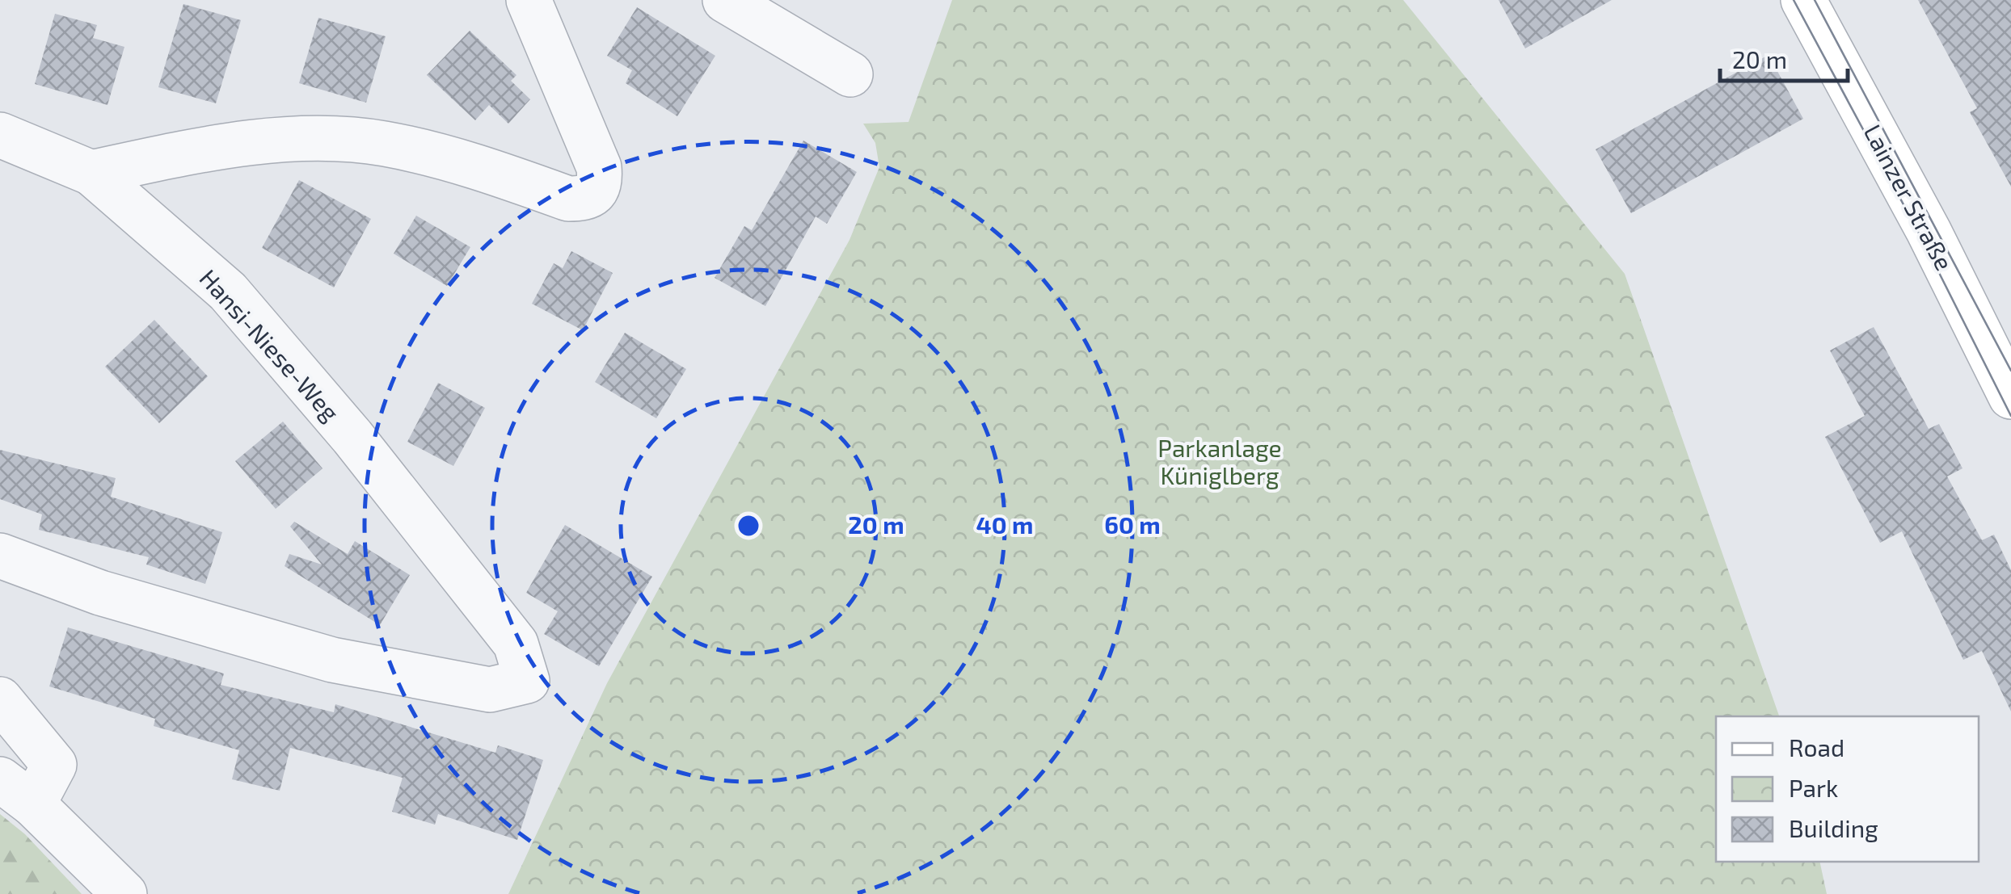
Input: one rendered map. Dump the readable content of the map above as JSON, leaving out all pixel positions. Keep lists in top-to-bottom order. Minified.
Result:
{"streets":{"main road":["Lainzer Straße"],"street":["Hansi-Niese-Weg"]},"parks":["Parkanlage Küniglberg"],"legend":["Road","Park","Building"],"scale_bar":"20 m","rings":["20 m","40 m","60 m"]}
